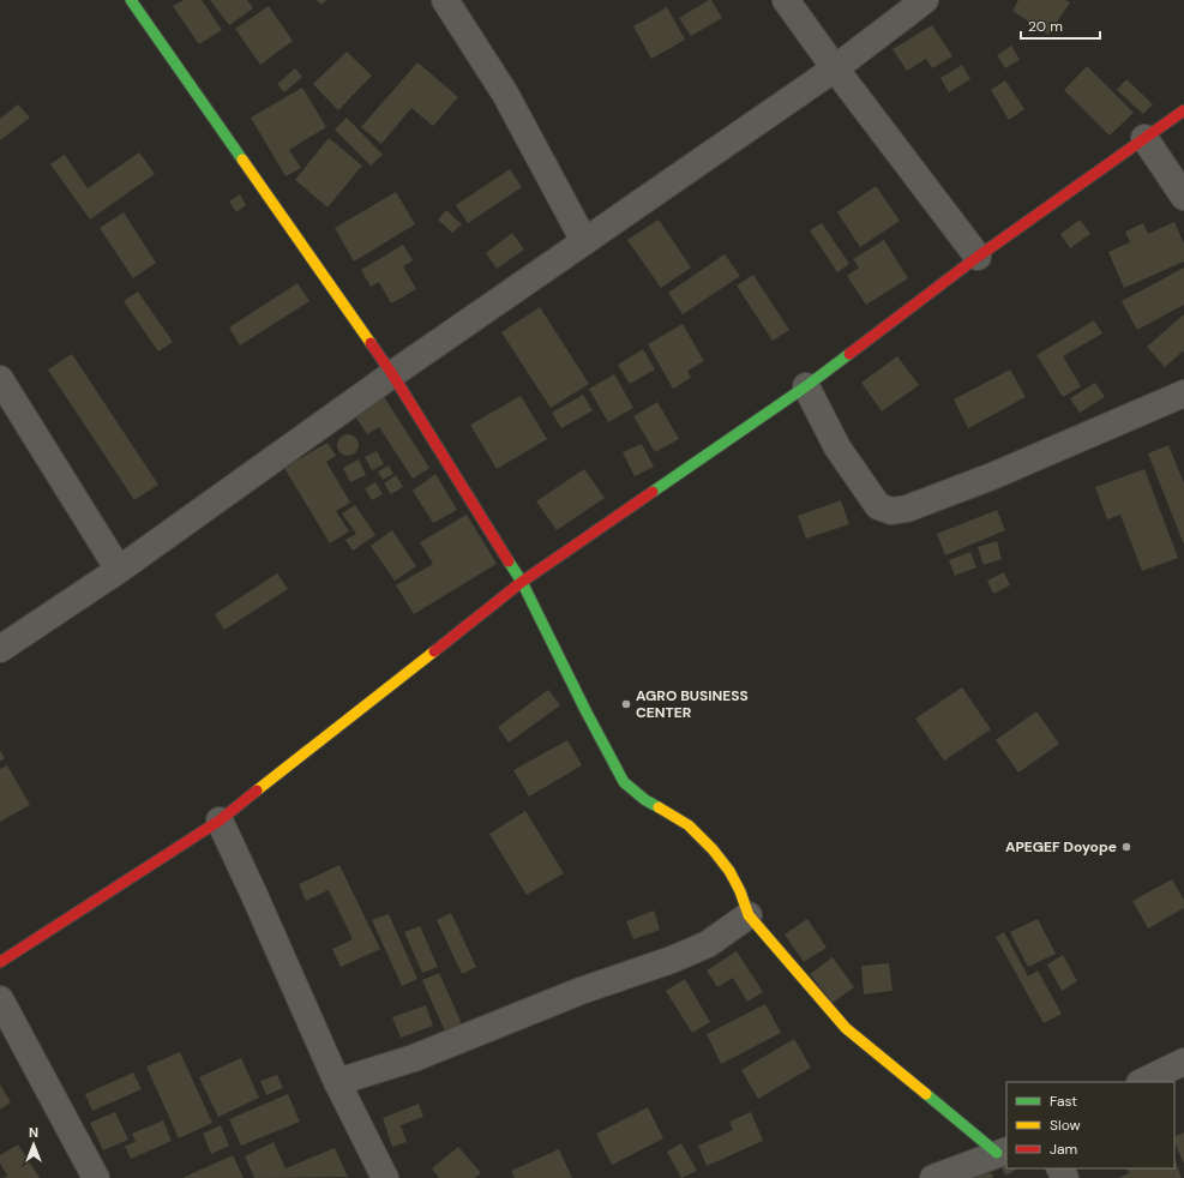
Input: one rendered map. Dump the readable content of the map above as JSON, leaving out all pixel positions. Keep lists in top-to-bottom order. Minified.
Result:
{"places":["AGRO BUSINESS CENTER","APEGEF Doyope"],"legend":["Fast","Slow","Jam"],"scale_bar":"20 m","north":"top"}
